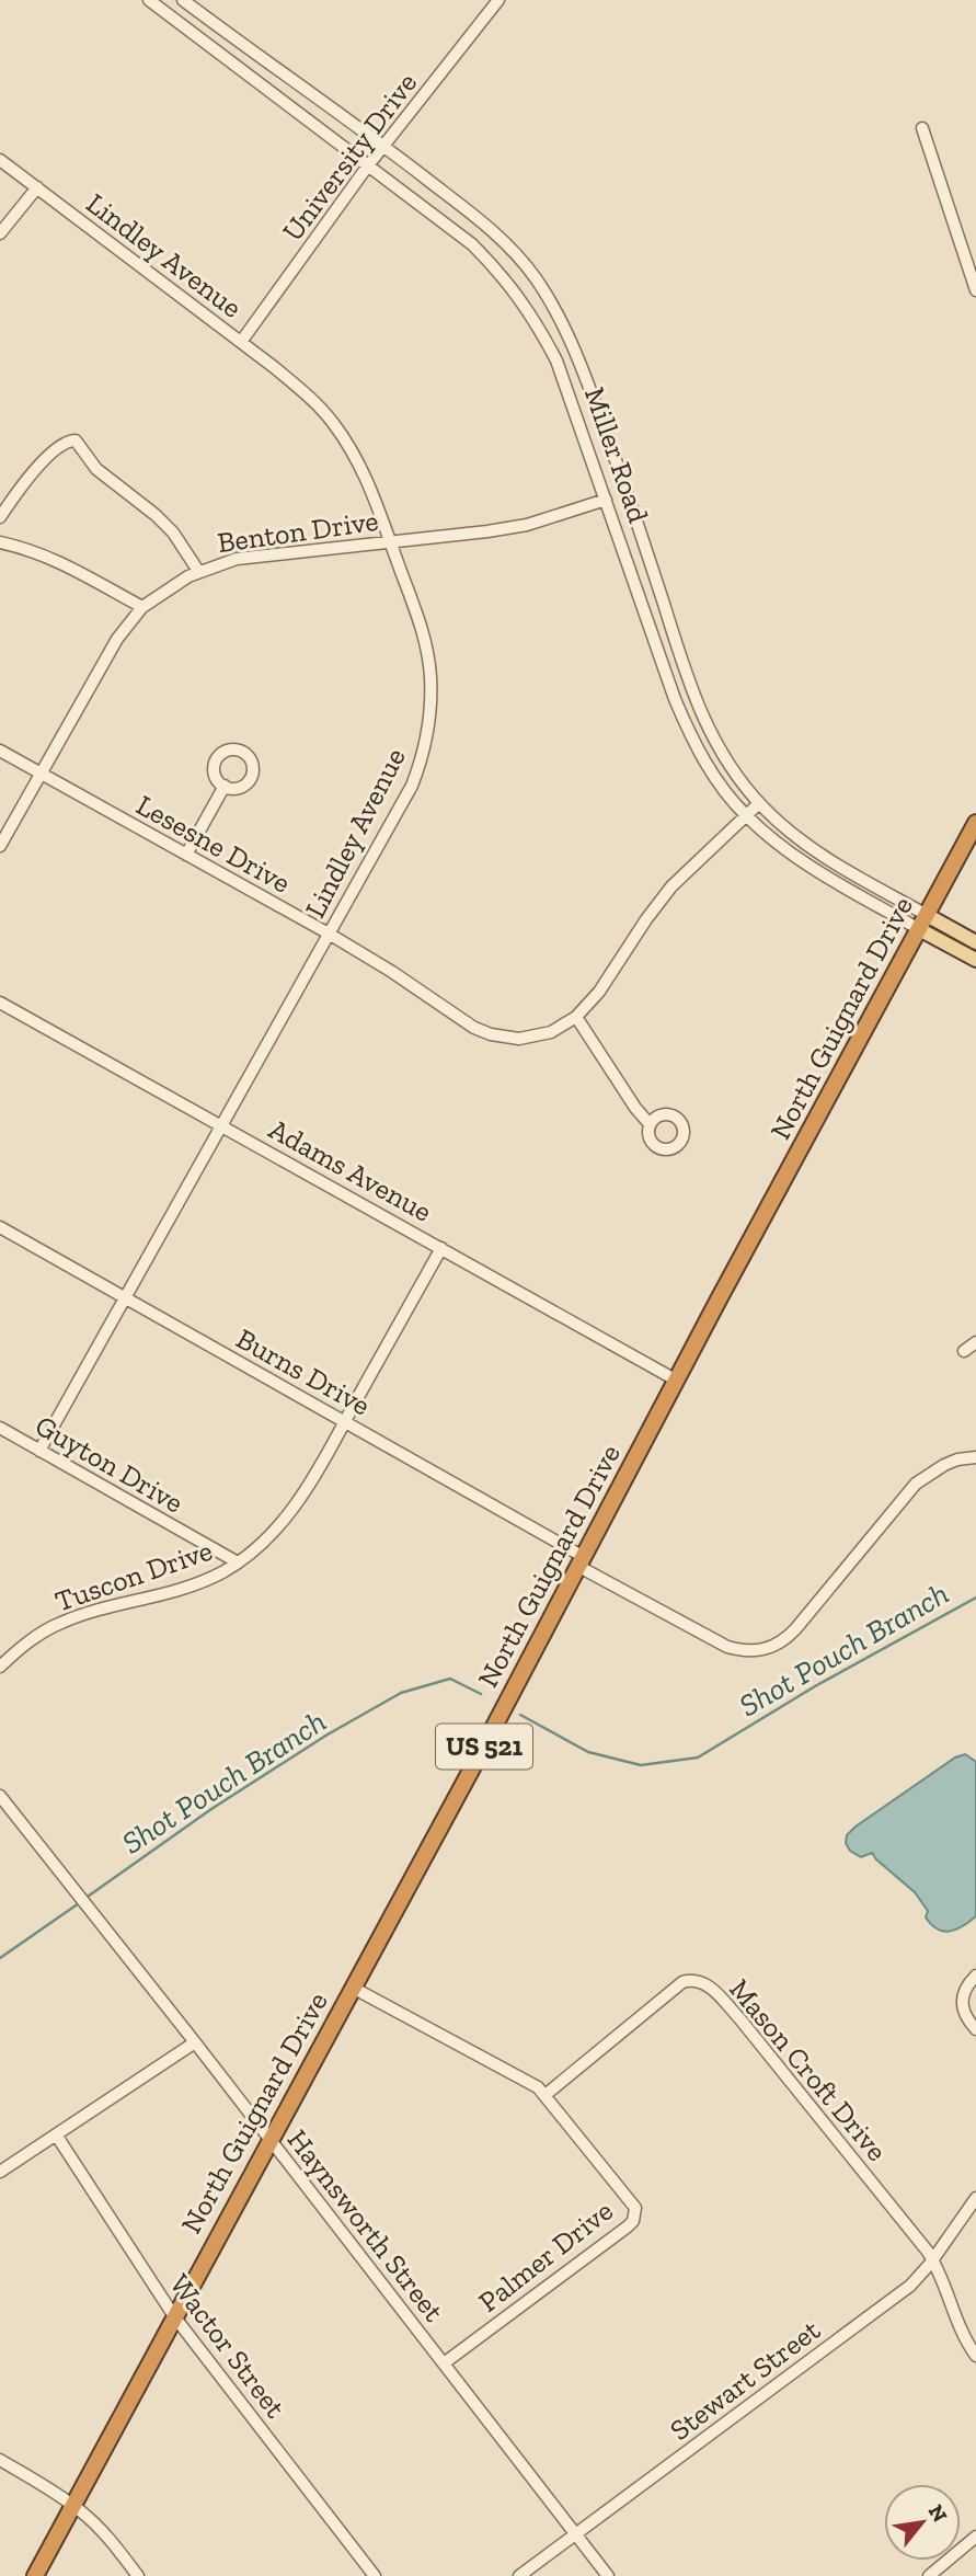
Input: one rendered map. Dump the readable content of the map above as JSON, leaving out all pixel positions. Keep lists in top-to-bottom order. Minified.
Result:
{"streets":{"highway":["North Guignard Drive","US 521"],"main road":["Miller Road"],"street":["University Drive","Lindley Avenue","Benton Drive","Lesesne Drive","Adams Avenue","Burns Drive","Guyton Drive","Tuscon Drive","Mason Croft Drive","Haynsworth Street","Palmer Drive","Wactor Street","Stewart Street"]},"crossings":[["University Drive","Lindley Avenue"],["University Drive","Miller Road"],["Lindley Avenue","Benton Drive"],["Lindley Avenue","Lesesne Drive"],["Lindley Avenue","Adams Avenue"],["Lindley Avenue","Burns Drive"],["Lindley Avenue","Guyton Drive"],["Miller Road","Benton Drive"],["Miller Road","Lesesne Drive"],["Miller Road","North Guignard Drive"],["Benton Drive","Lesesne Drive"],["North Guignard Drive","Adams Avenue"],["North Guignard Drive","Burns Drive"],["North Guignard Drive","Haynsworth Street"],["North Guignard Drive","Palmer Drive"],["North Guignard Drive","Wactor Street"],["Adams Avenue","Tuscon Drive"],["Burns Drive","Tuscon Drive"],["Guyton Drive","Tuscon Drive"],["Mason Croft Drive","Palmer Drive"],["Mason Croft Drive","Stewart Street"],["Haynsworth Street","Palmer Drive"],["Haynsworth Street","Stewart Street"]],"water":["Shot Pouch Branch"],"north":"top right"}
